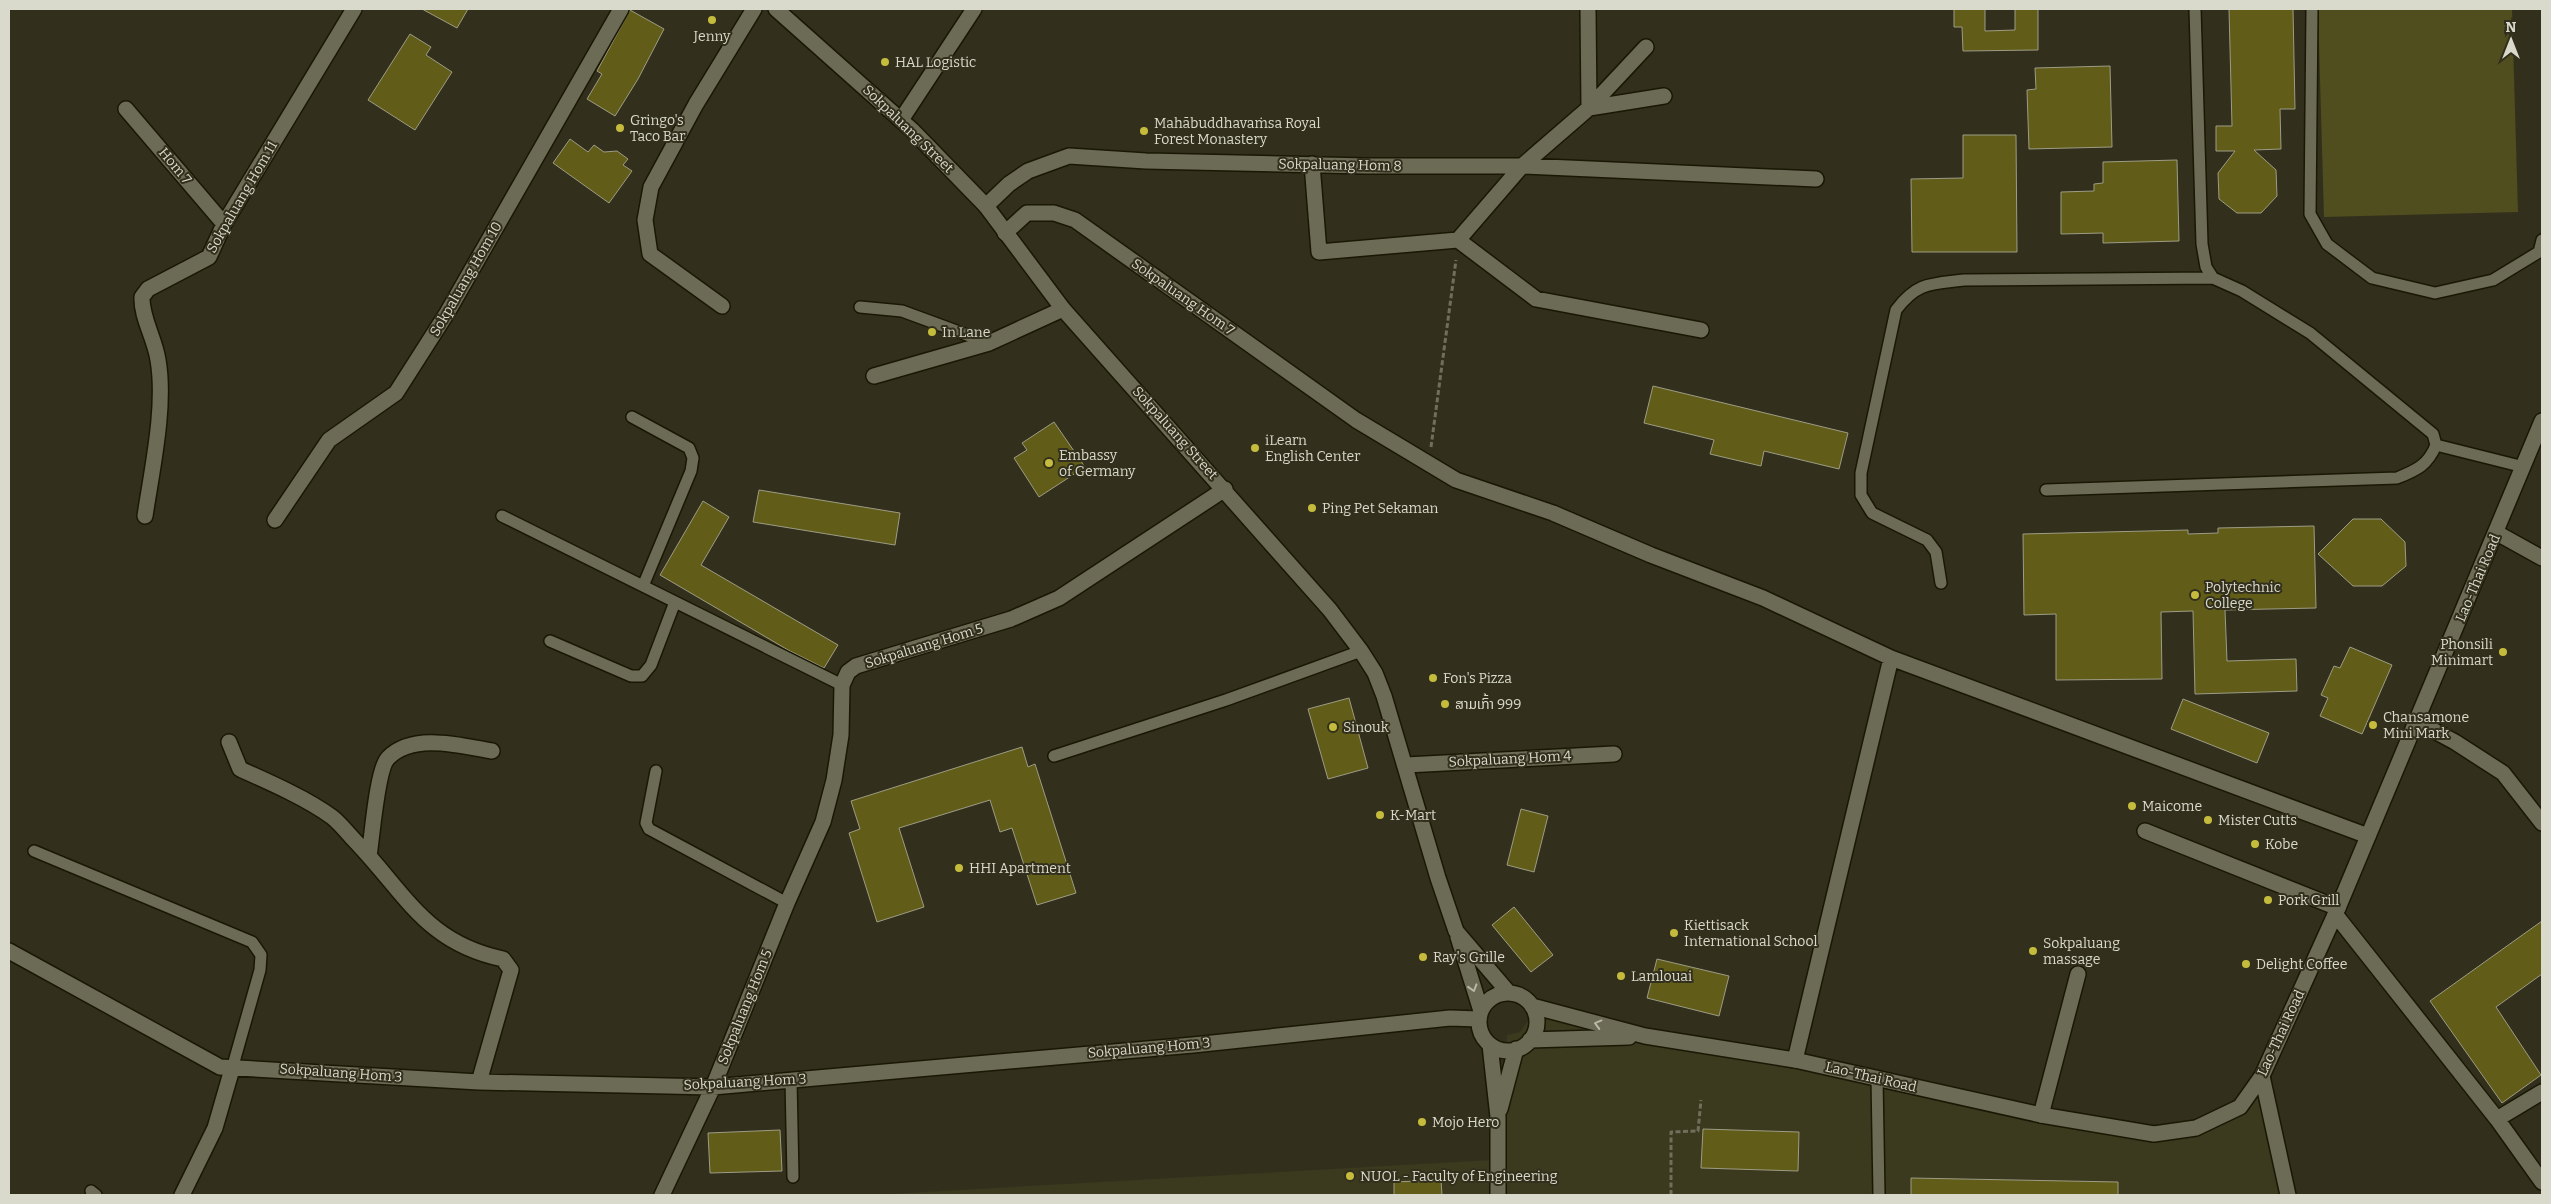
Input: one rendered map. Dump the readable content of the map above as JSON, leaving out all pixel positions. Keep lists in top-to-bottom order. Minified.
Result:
{"streets":{"street":["Sokpaluang Street","Sokpaluang Hom 8","Hom 7","Sokpaluang Hom 11","Sokpaluang Hom 10","Sokpaluang Hom 7","Lao-Thai Road","Sokpaluang Hom 5","Sokpaluang Hom 4","Sokpaluang Hom 3"]},"crossings":[["Sokpaluang Street","Sokpaluang Hom 8"],["Sokpaluang Street","Sokpaluang Hom 7"],["Sokpaluang Street","Lao-Thai Road"],["Sokpaluang Street","Sokpaluang Hom 5"],["Sokpaluang Street","Sokpaluang Hom 4"],["Sokpaluang Street","Sokpaluang Hom 3"],["Hom 7","Sokpaluang Hom 11"],["Sokpaluang Hom 7","Lao-Thai Road"],["Lao-Thai Road","Sokpaluang Hom 3"],["Sokpaluang Hom 5","Sokpaluang Hom 3"]],"places":["Jenny","HAL Logistic","Gringo's Taco Bar","Mahābuddhavaṁsa Royal Forest Monastery","In Lane","iLearn English Center","Embassy of Germany","Ping Pet Sekaman","Polytechnic College","Phonsili Minimart","Fon's Pizza","ສາມເກົ້າ 999","Chansamone Mini Mark","Sinouk","Maicome","K-Mart","Mister Cutts","Kobe","HHI Apartment","Pork Grill","Kiettisack International School","Sokpaluang massage","Ray's Grille","Delight Coffee","Lamlouai","Mojo Hero","NUOL - Faculty of Engineering"],"north":"top"}
